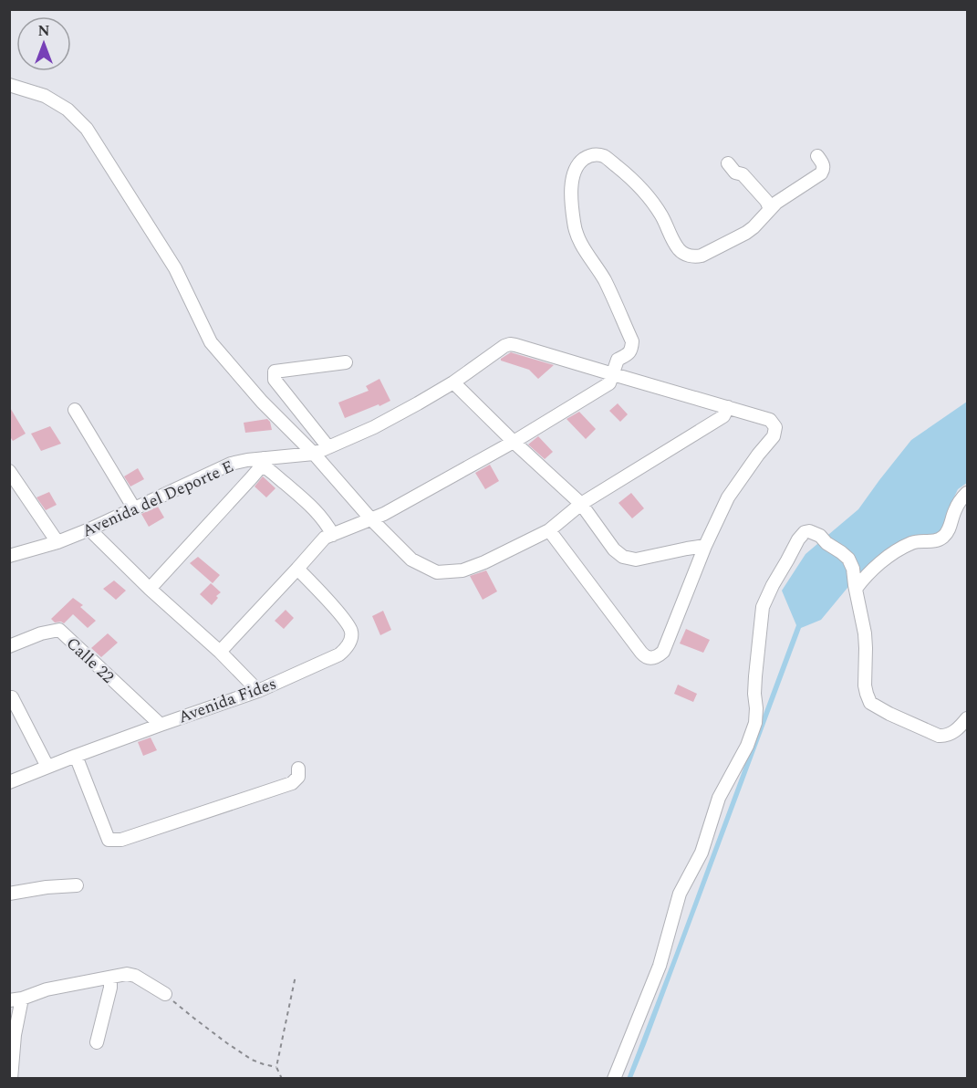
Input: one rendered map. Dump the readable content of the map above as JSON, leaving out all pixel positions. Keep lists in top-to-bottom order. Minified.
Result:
{"streets":{"street":["Avenida del Deporte E","Calle 22","Avenida Fides"]},"crossings":[["Calle 22","Avenida Fides"]],"north":"top"}
